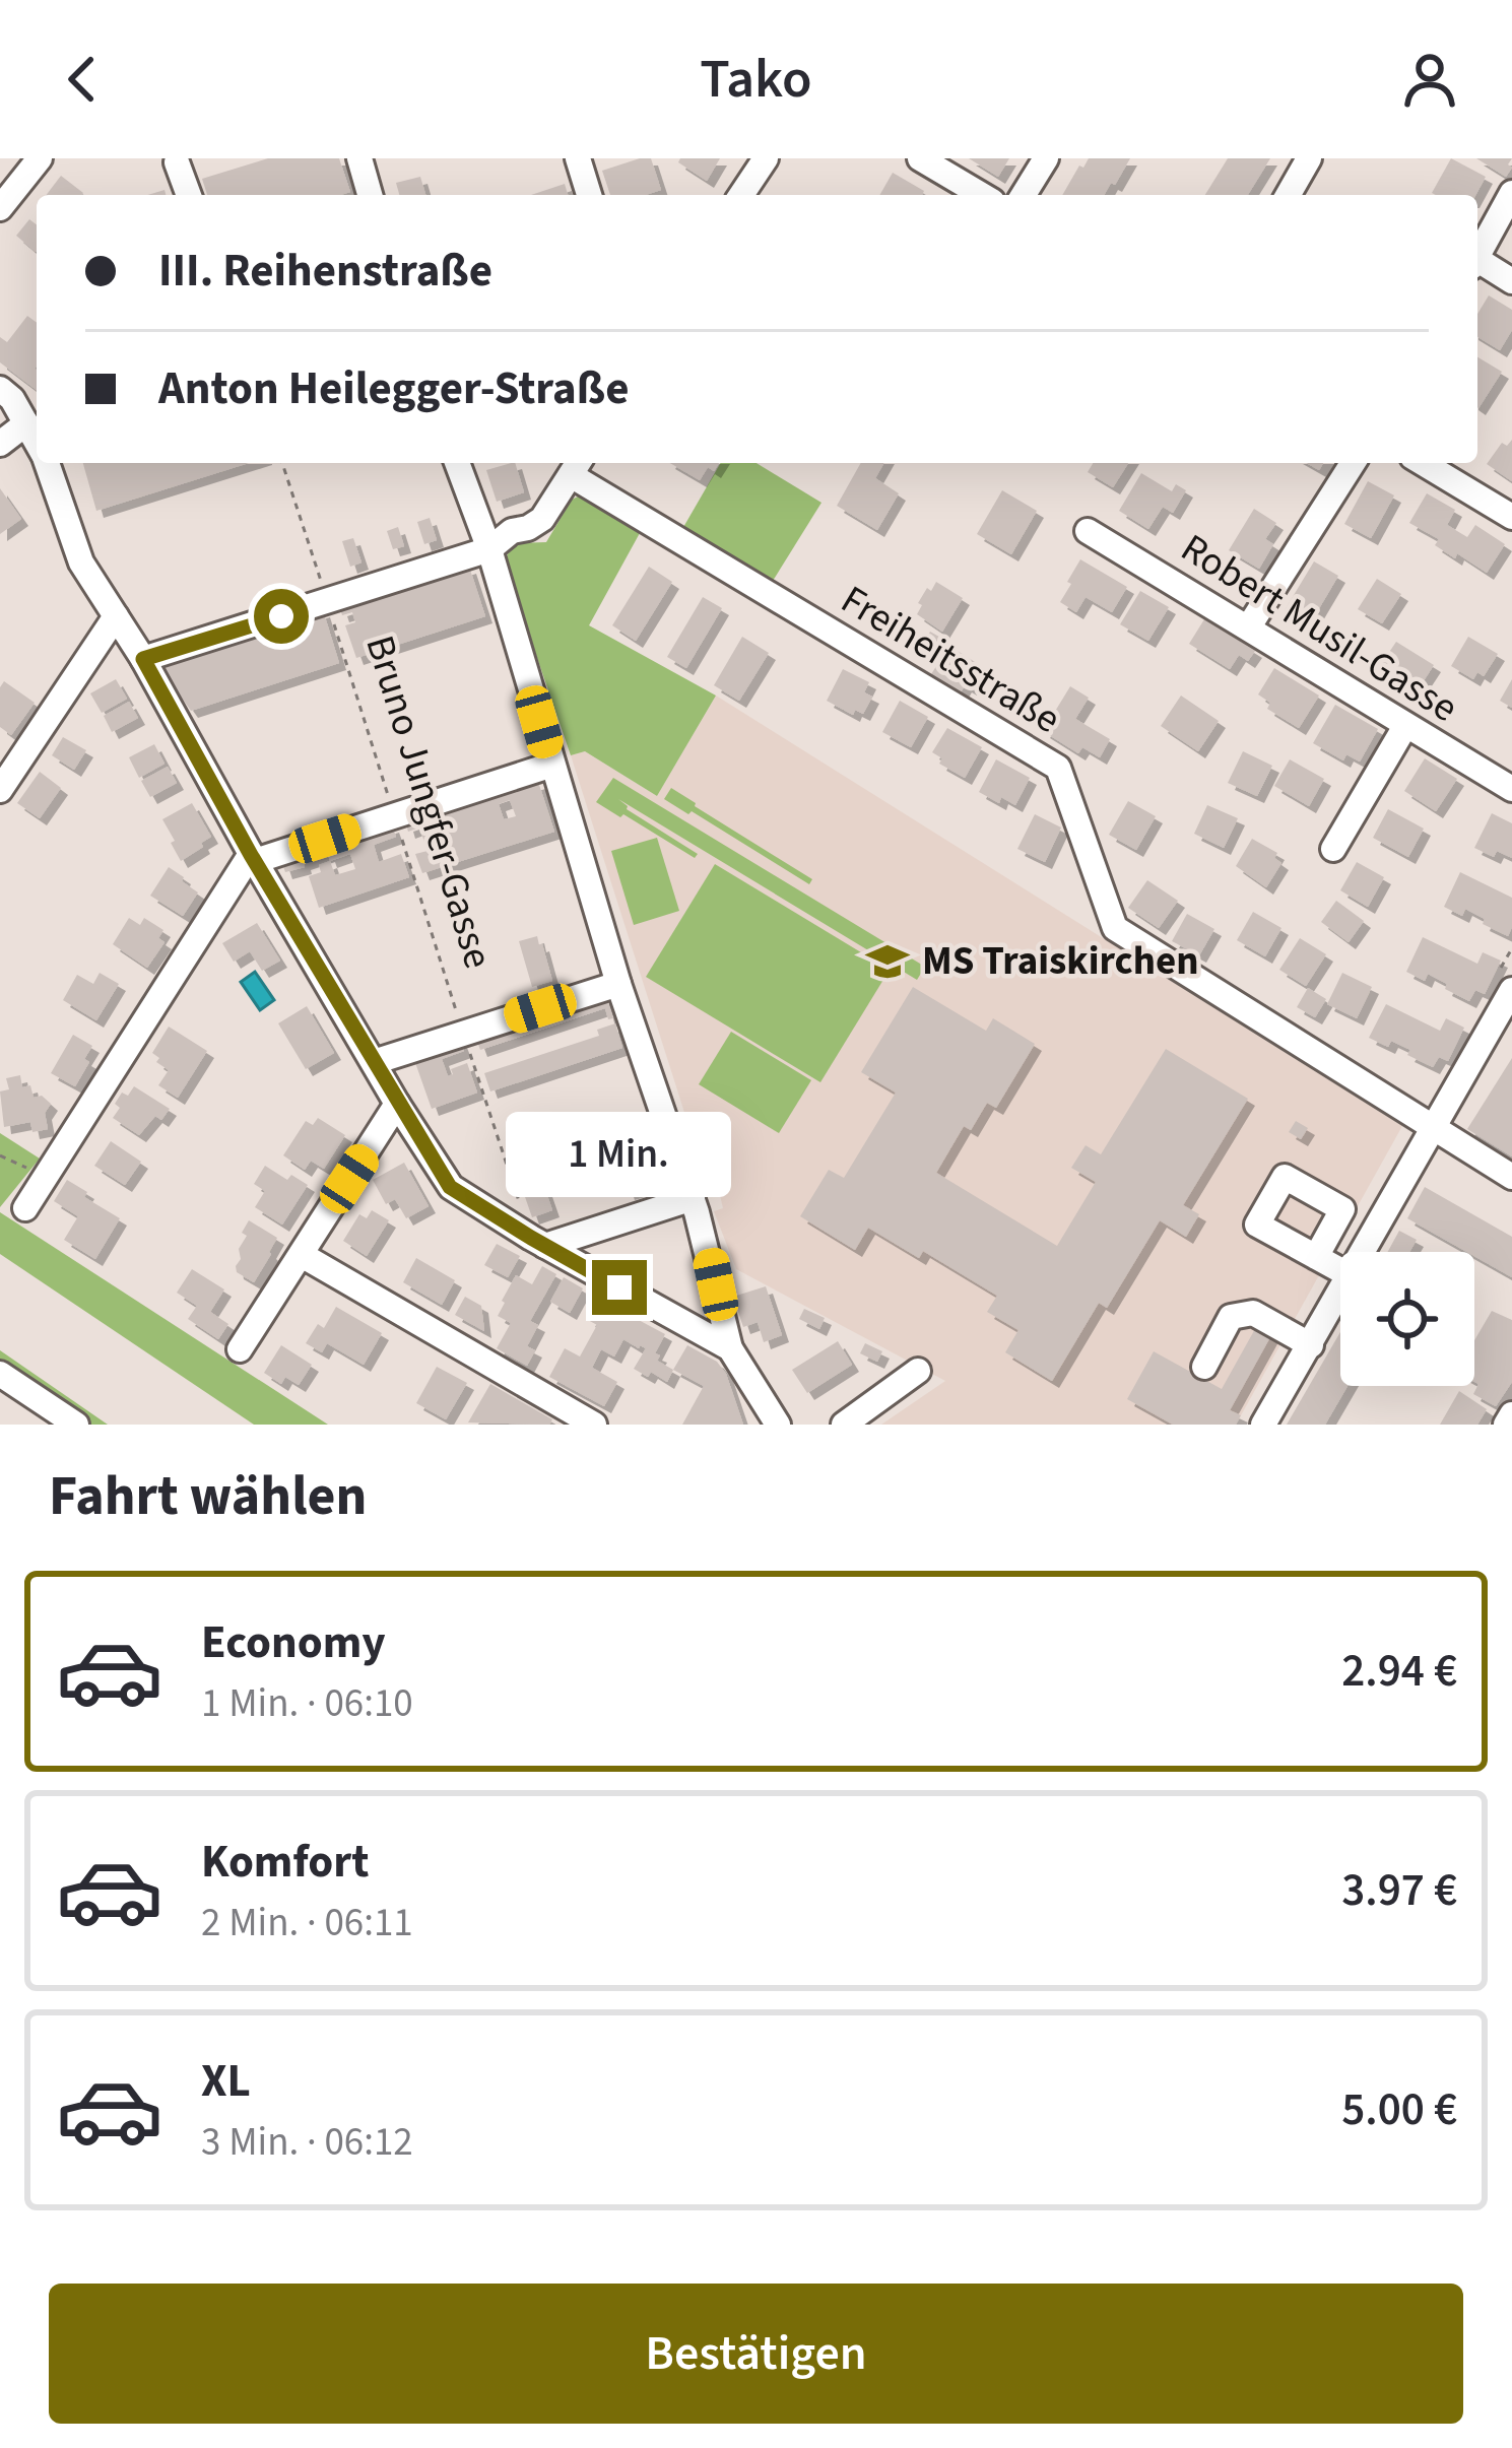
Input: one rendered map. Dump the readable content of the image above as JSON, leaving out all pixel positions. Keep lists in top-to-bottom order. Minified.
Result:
{"streets":{"street":["Robert Musil-Gasse","Freiheitsstraße"],"path":["Bruno Jungfer-Gasse"]},"places":{"school or university":["MS Traiskirchen"]},"page":{"header":"Tako","banner":["III. Reihenstraße","Anton Heilegger-Straße"],"bubble":"1 Min.","heading":"Fahrt wählen","list":[{"name":"Economy","note":"1 Min. · 06:10","value":"2.94 €"},{"name":"Komfort","note":"2 Min. · 06:11","value":"3.97 €"},{"name":"XL","note":"3 Min. · 06:12","value":"5.00 €"}],"buttons":"Bestätigen"}}
